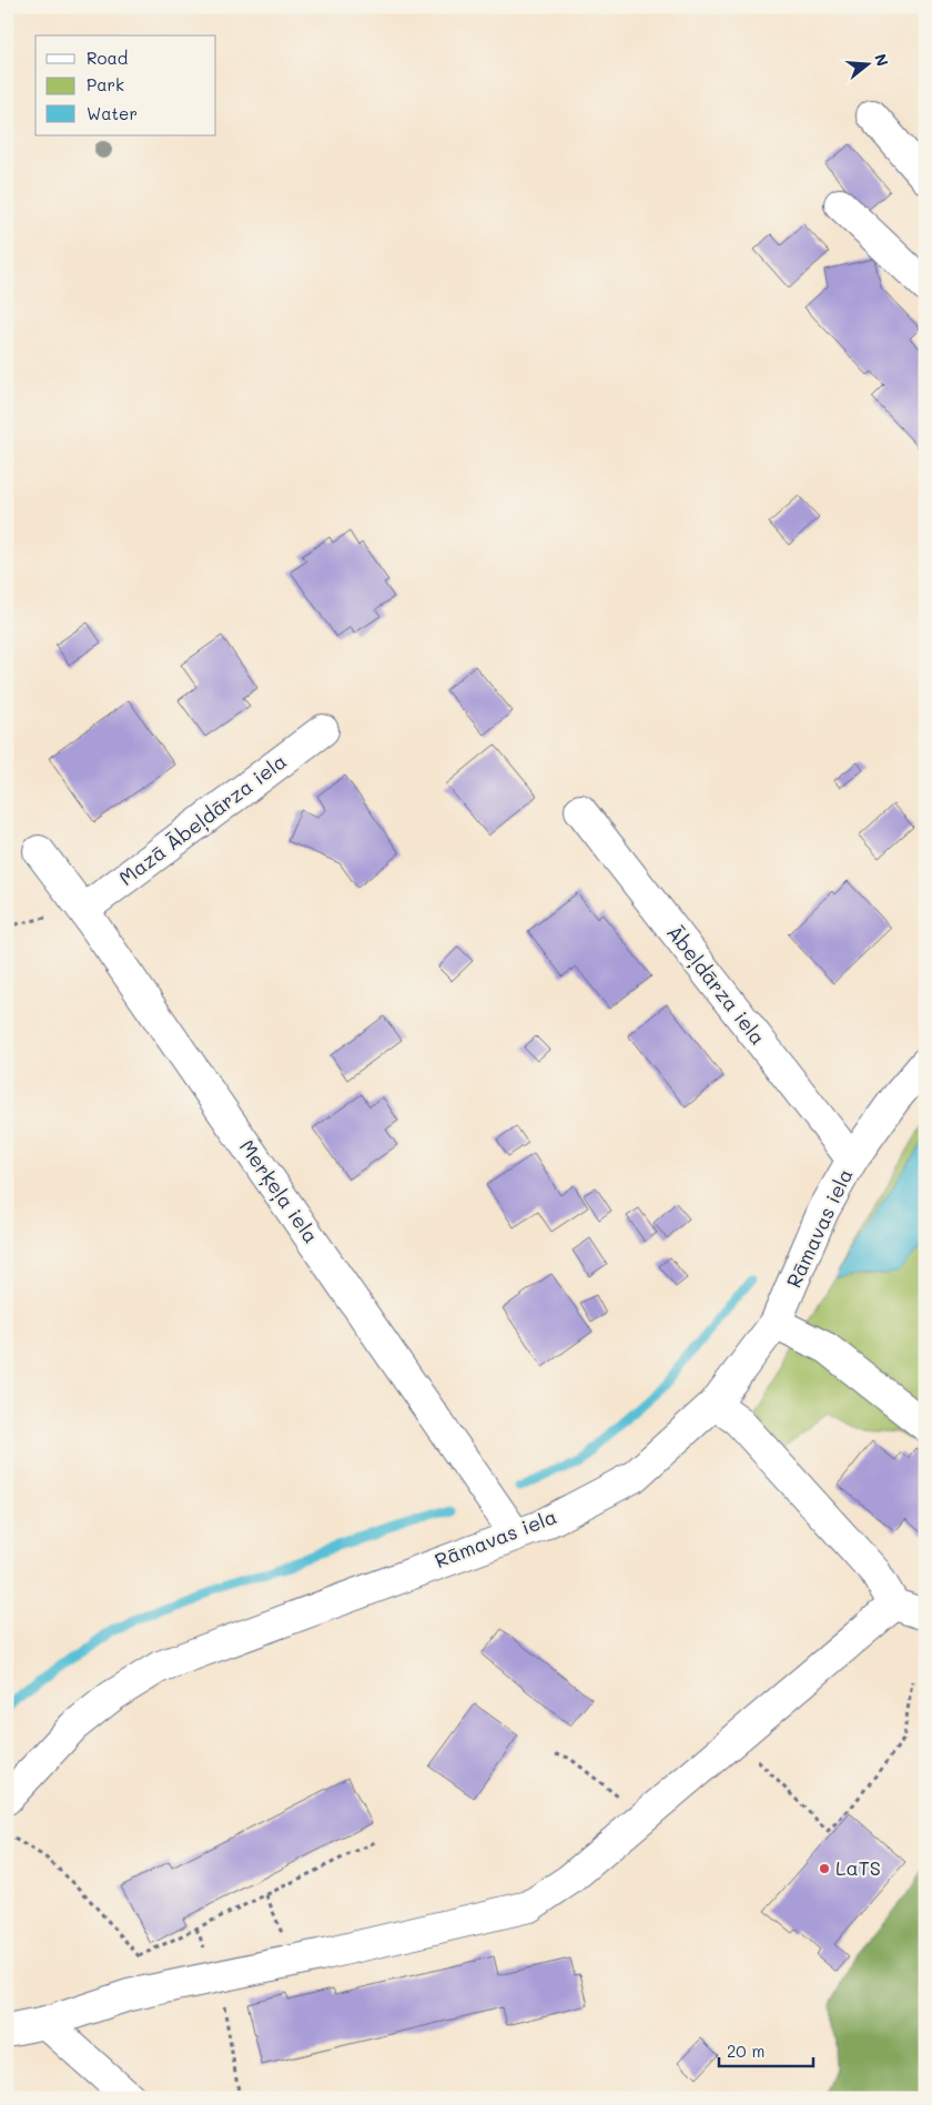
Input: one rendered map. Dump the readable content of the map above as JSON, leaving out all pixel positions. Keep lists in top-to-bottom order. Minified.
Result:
{"streets":{"street":["Mazā Ābeļdārza iela","Ābeļdārza iela","Merķeļa iela","Rāmavas iela"]},"crossings":[["Mazā Ābeļdārza iela","Merķeļa iela"],["Ābeļdārza iela","Rāmavas iela"],["Merķeļa iela","Rāmavas iela"]],"places":["LaTS"],"legend":["Road","Park","Water"],"scale_bar":"20 m","north":"right"}
